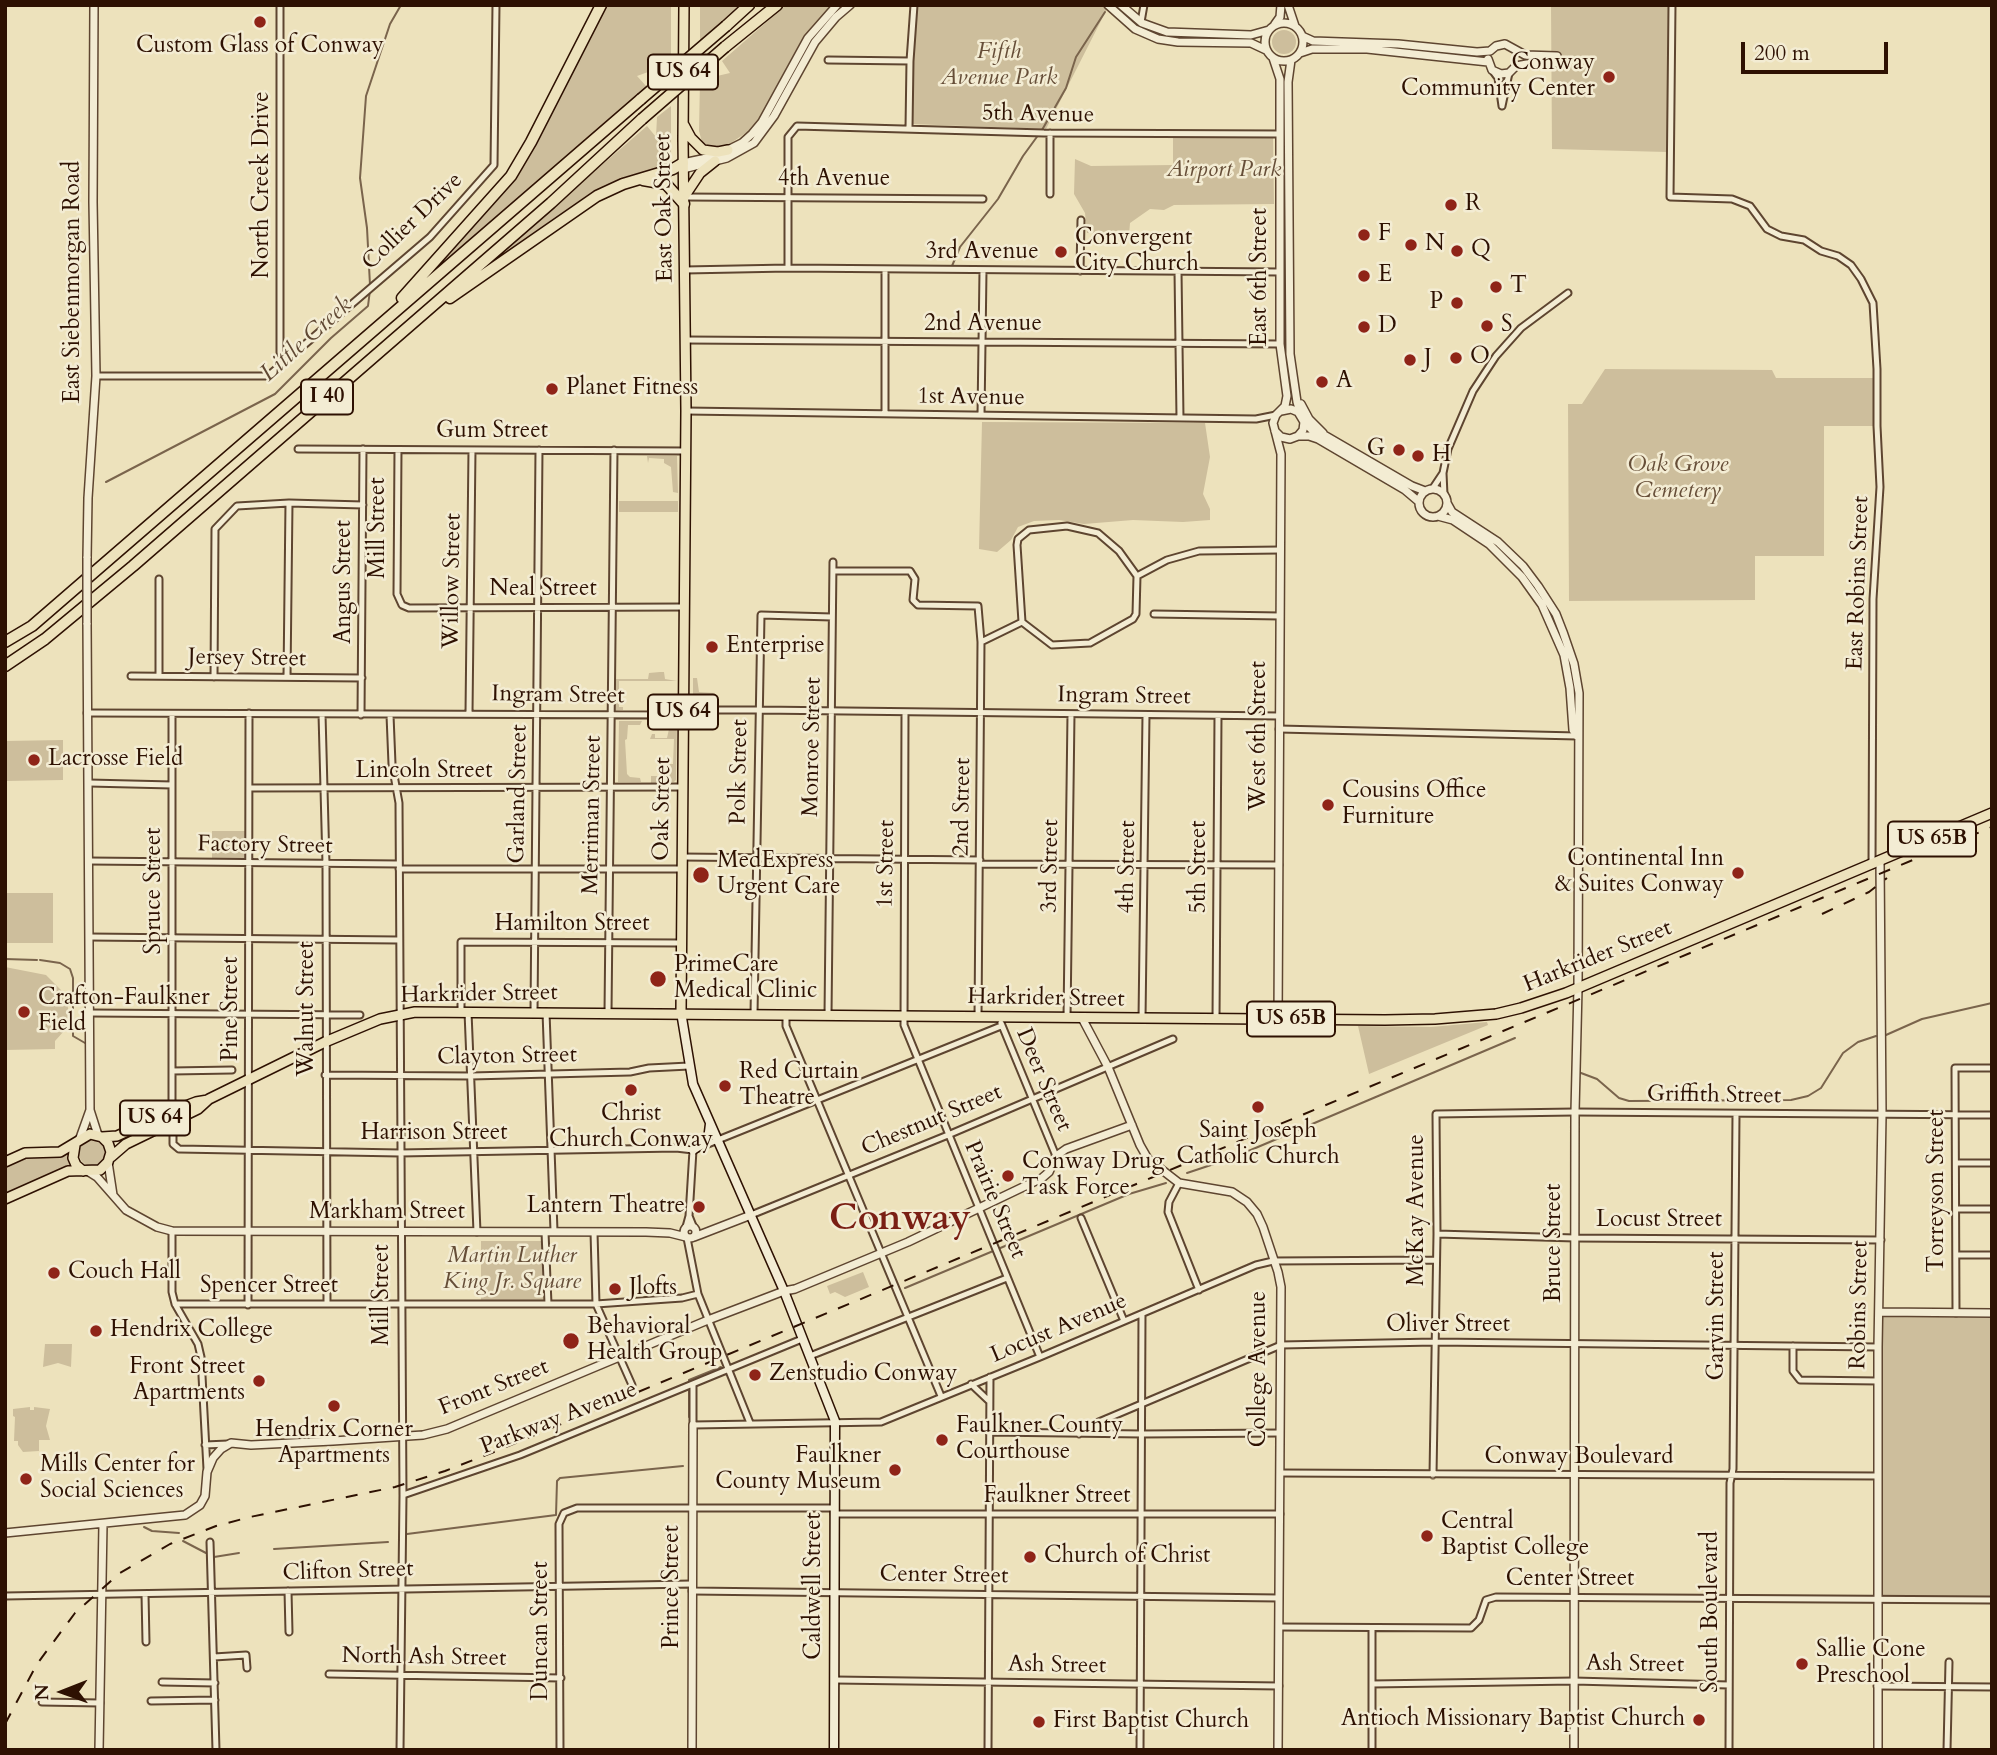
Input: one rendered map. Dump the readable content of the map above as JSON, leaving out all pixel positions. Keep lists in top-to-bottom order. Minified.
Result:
{"streets":{"highway":["I 40"],"main road":["US 64","East Oak Street","Oak Street","US 65B","Harkrider Street","Caldwell Street"],"street":["5th Avenue","4th Avenue","North Creek Drive","Collier Drive","3rd Avenue","East 6th Street","East Siebenmorgan Road","2nd Avenue","1st Avenue","Gum Street","Mill Street","Willow Street","Angus Street","East Robins Street","Neal Street","Jersey Street","Ingram Street","West 6th Street","Monroe Street","Lincoln Street","Polk Street","Garland Street","2nd Street","Merriman Street","Factory Street","1st Street","3rd Street","4th Street","5th Street","Spruce Street","Hamilton Street","Pine Street","Walnut Street","Clayton Street","Deer Street","Griffith Street","Chestnut Street","Harrison Street","Torreyson Street","Prairie Street","McKay Avenue","Markham Street","Locust Street","Bruce Street","Spencer Street","Robins Street","Garvin Street","Oliver Street","Locust Avenue","College Avenue","Front Street","Parkway Avenue","Conway Boulevard","Faulkner Street","Clifton Street","Center Street","Prince Street","South Boulevard","Duncan Street","North Ash Street","Ash Street"]},"crossings":[["5th Avenue","4th Avenue"],["5th Avenue","East 6th Street"],["4th Avenue","East Oak Street"],["North Creek Drive","Collier Drive"],["East Oak Street","3rd Avenue"],["East Oak Street","2nd Avenue"],["East Oak Street","1st Avenue"],["East Oak Street","Oak Street"],["Collier Drive","East Siebenmorgan Road"],["3rd Avenue","East 6th Street"],["East 6th Street","2nd Avenue"],["East 6th Street","1st Avenue"],["East 6th Street","West 6th Street"],["East Siebenmorgan Road","Ingram Street"],["East Siebenmorgan Road","Factory Street"],["1st Avenue","West 6th Street"],["1st Avenue","Oak Street"],["Gum Street","Mill Street"],["Gum Street","Willow Street"],["Gum Street","Angus Street"],["Gum Street","Garland Street"],["Gum Street","Oak Street"],["Gum Street","Merriman Street"],["Mill Street","Neal Street"],["Mill Street","Ingram Street"],["Mill Street","Lincoln Street"],["Mill Street","Factory Street"],["Mill Street","Harkrider Street"],["Mill Street","Clayton Street"],["Mill Street","Harrison Street"],["Mill Street","Markham Street"],["Mill Street","Spencer Street"],["Mill Street","Front Street"],["Mill Street","Parkway Avenue"],["Mill Street","Clifton Street"],["Mill Street","North Ash Street"],["Willow Street","Neal Street"],["Willow Street","Ingram Street"],["Angus Street","Jersey Street"],["Angus Street","Ingram Street"],["East Robins Street","US 65B"],["East Robins Street","Harkrider Street"],["East Robins Street","Robins Street"],["Neal Street","Garland Street"],["Neal Street","Oak Street"],["Neal Street","Merriman Street"],["Ingram Street","West 6th Street"],["Ingram Street","Monroe Street"],["Ingram Street","Polk Street"],["Ingram Street","Garland Street"],["Ingram Street","2nd Street"],["Ingram Street","Oak Street"],["Ingram Street","Merriman Street"],["Ingram Street","1st Street"],["Ingram Street","3rd Street"],["Ingram Street","4th Street"],["Ingram Street","5th Street"],["Ingram Street","Spruce Street"],["Ingram Street","Pine Street"],["Ingram Street","Walnut Street"],["West 6th Street","Harkrider Street"],["Monroe Street","Polk Street"],["Monroe Street","2nd Street"],["Monroe Street","Harkrider Street"],["Lincoln Street","Garland Street"],["Lincoln Street","Oak Street"],["Lincoln Street","Merriman Street"],["Lincoln Street","Pine Street"],["Lincoln Street","Walnut Street"],["Polk Street","Harkrider Street"],["Garland Street","Factory Street"],["Garland Street","Hamilton Street"],["Garland Street","Harkrider Street"],["2nd Street","Harkrider Street"],["Oak Street","Factory Street"],["Oak Street","Hamilton Street"],["Oak Street","Harkrider Street"],["Oak Street","Clayton Street"],["Oak Street","Chestnut Street"],["Oak Street","Harrison Street"],["Oak Street","Locust Avenue"],["Oak Street","Front Street"],["Oak Street","Parkway Avenue"],["Oak Street","Caldwell Street"],["Merriman Street","Factory Street"],["Merriman Street","Hamilton Street"],["Merriman Street","Harkrider Street"],["US 65B","Harkrider Street"],["US 65B","Robins Street"],["Factory Street","Spruce Street"],["Factory Street","Pine Street"],["Factory Street","Walnut Street"],["1st Street","Harkrider Street"],["1st Street","Prairie Street"],["3rd Street","Harkrider Street"],["4th Street","Harkrider Street"],["5th Street","Harkrider Street"],["Spruce Street","Harkrider Street"],["Spruce Street","Harrison Street"],["Hamilton Street","Harkrider Street"],["Harkrider Street","Pine Street"],["Harkrider Street","Walnut Street"],["Harkrider Street","Deer Street"],["Harkrider Street","Harrison Street"],["Harkrider Street","Prairie Street"],["Harkrider Street","Markham Street"],["Harkrider Street","Bruce Street"],["Harkrider Street","Robins Street"],["Harkrider Street","College Avenue"],["Pine Street","Harrison Street"],["Pine Street","Markham Street"],["Pine Street","Spencer Street"],["Walnut Street","Clayton Street"],["Walnut Street","Harrison Street"],["Walnut Street","Markham Street"],["Walnut Street","Spencer Street"],["Deer Street","Chestnut Street"],["Deer Street","Harrison Street"],["Deer Street","Front Street"],["Griffith Street","Torreyson Street"],["Griffith Street","McKay Avenue"],["Griffith Street","Bruce Street"],["Griffith Street","Robins Street"],["Griffith Street","Garvin Street"],["Chestnut Street","Prairie Street"],["Chestnut Street","Markham Street"],["Chestnut Street","College Avenue"],["Harrison Street","Prairie Street"],["Prairie Street","Locust Avenue"],["Prairie Street","Front Street"],["McKay Avenue","Locust Street"],["McKay Avenue","Oliver Street"],["McKay Avenue","Locust Avenue"],["McKay Avenue","Conway Boulevard"],["Locust Street","Bruce Street"],["Locust Street","Robins Street"],["Locust Street","Garvin Street"],["Bruce Street","Oliver Street"],["Bruce Street","Conway Boulevard"],["Bruce Street","Center Street"],["Bruce Street","Ash Street"],["Robins Street","Oliver Street"],["Robins Street","Conway Boulevard"],["Robins Street","Center Street"],["Garvin Street","Oliver Street"],["Garvin Street","Conway Boulevard"],["Garvin Street","South Boulevard"],["Oliver Street","College Avenue"],["Locust Avenue","College Avenue"],["Locust Avenue","Caldwell Street"],["Locust Avenue","Prince Street"],["College Avenue","Front Street"],["College Avenue","Conway Boulevard"],["College Avenue","Faulkner Street"],["College Avenue","Center Street"],["College Avenue","Ash Street"],["Conway Boulevard","South Boulevard"],["Faulkner Street","Caldwell Street"],["Faulkner Street","Prince Street"],["Faulkner Street","Duncan Street"],["Clifton Street","Center Street"],["Clifton Street","Prince Street"],["Clifton Street","Duncan Street"],["Center Street","Caldwell Street"],["Center Street","Prince Street"],["Center Street","South Boulevard"],["Caldwell Street","Ash Street"],["South Boulevard","Ash Street"],["Duncan Street","North Ash Street"]],"districts":["Conway"],"water":["Little Creek"],"parks":["Fifth Avenue Park","Airport Park","Oak Grove Cemetery","Martin Luther King Jr. Square"],"places":["Custom Glass of Conway","Conway Community Center","R","F","N","Q","Convergent City Church","E","T","P","S","D","O","J","A","Planet Fitness","G","H","Enterprise","Lacrosse Field","Cousins Office Furniture","Continental Inn & Suites Conway","MedExpress Urgent Care","PrimeCare Medical Clinic","Crafton-Faulkner Field","Red Curtain Theatre","Christ Church Conway","Saint Joseph Catholic Church","Conway Drug Task Force","Lantern Theatre","Couch Hall","Jlofts","Hendrix College","Behavioral Health Group","Zenstudio Conway","Front Street Apartments","Hendrix Corner Apartments","Faulkner County Courthouse","Faulkner County Museum","Mills Center for Social Sciences","Central Baptist College","Church of Christ","Sallie Cone Preschool","Antioch Missionary Baptist Church","First Baptist Church"],"scale_bar":"200 m","north":"left"}
